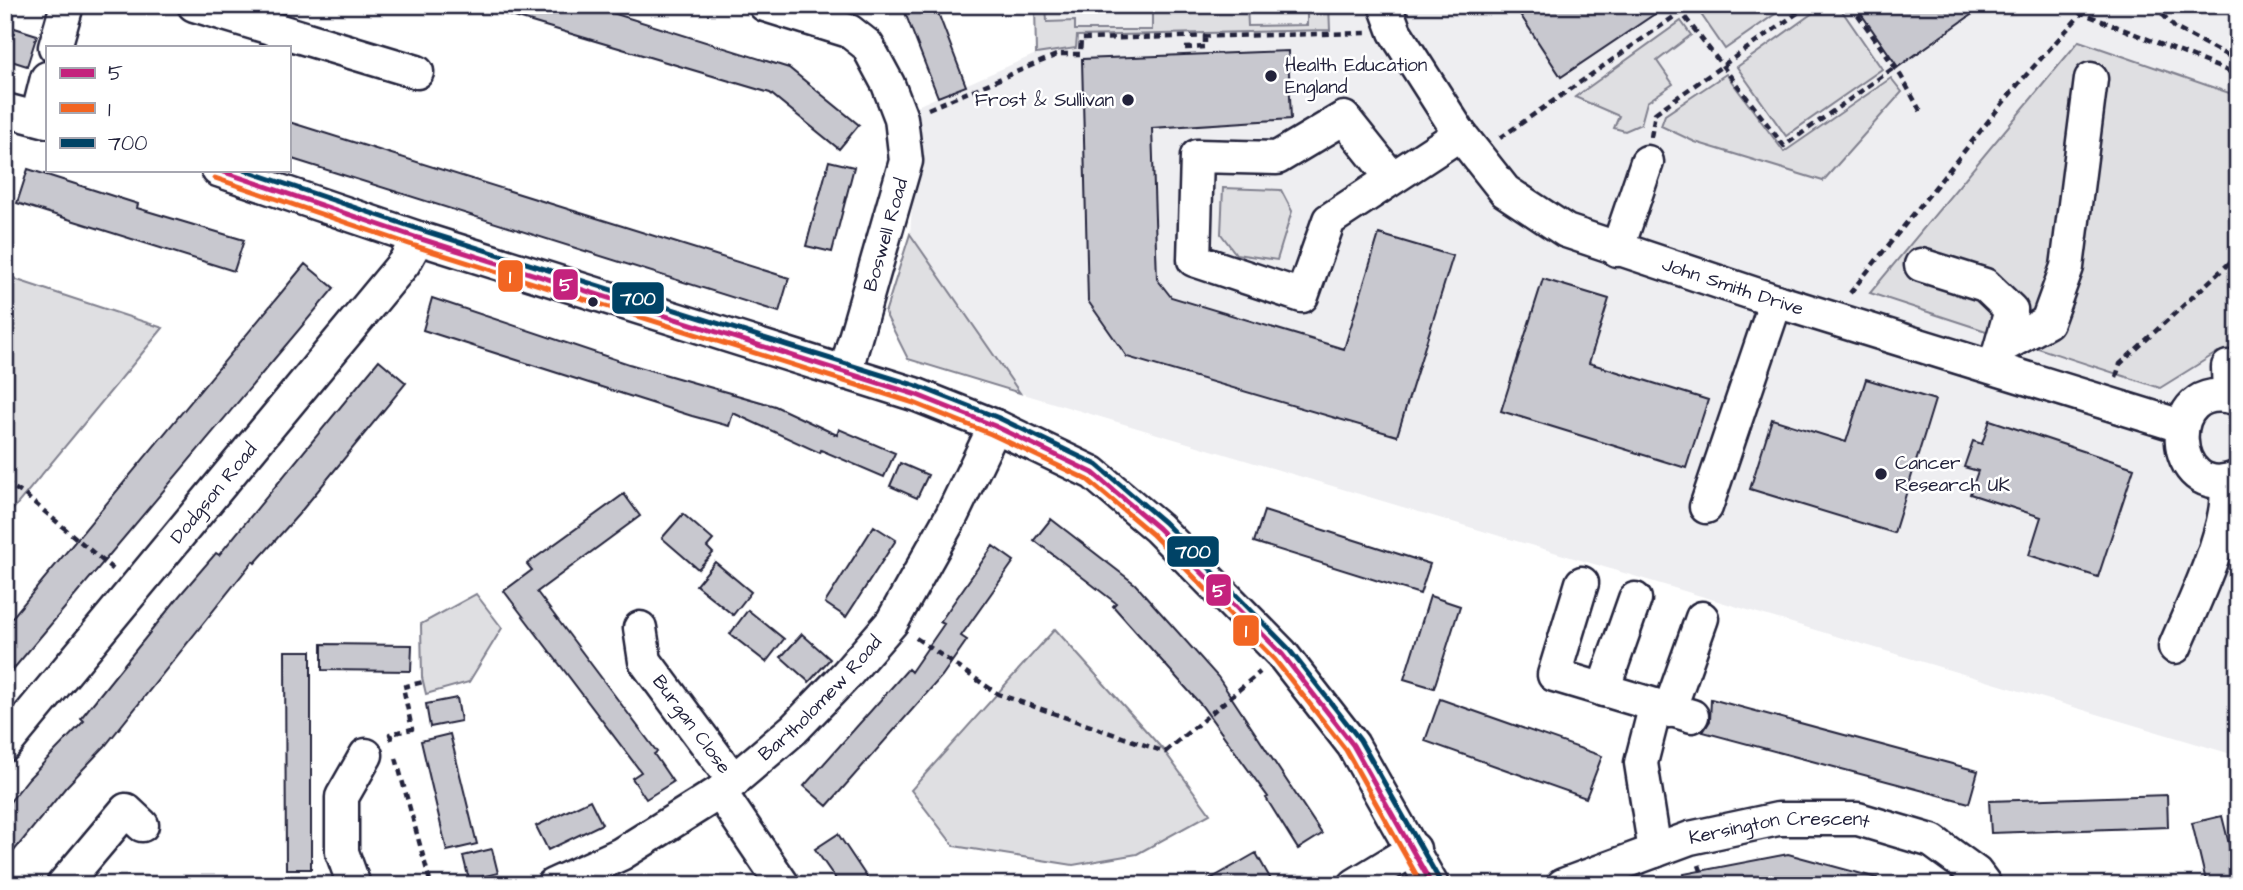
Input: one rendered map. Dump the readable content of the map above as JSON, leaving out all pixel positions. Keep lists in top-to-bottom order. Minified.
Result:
{"streets":{"street":["Boswell Road","John Smith Drive","Dodgson Road","Bartholomew Road","Burgan Close","Kersington Crescent"]},"crossings":[["Bartholomew Road","Burgan Close"]],"places":["Health Education England","Frost & Sullivan","Cancer Research UK"],"lines":["transit line 5","transit line 700","transit line 1"],"legend":["5","1","700"]}
